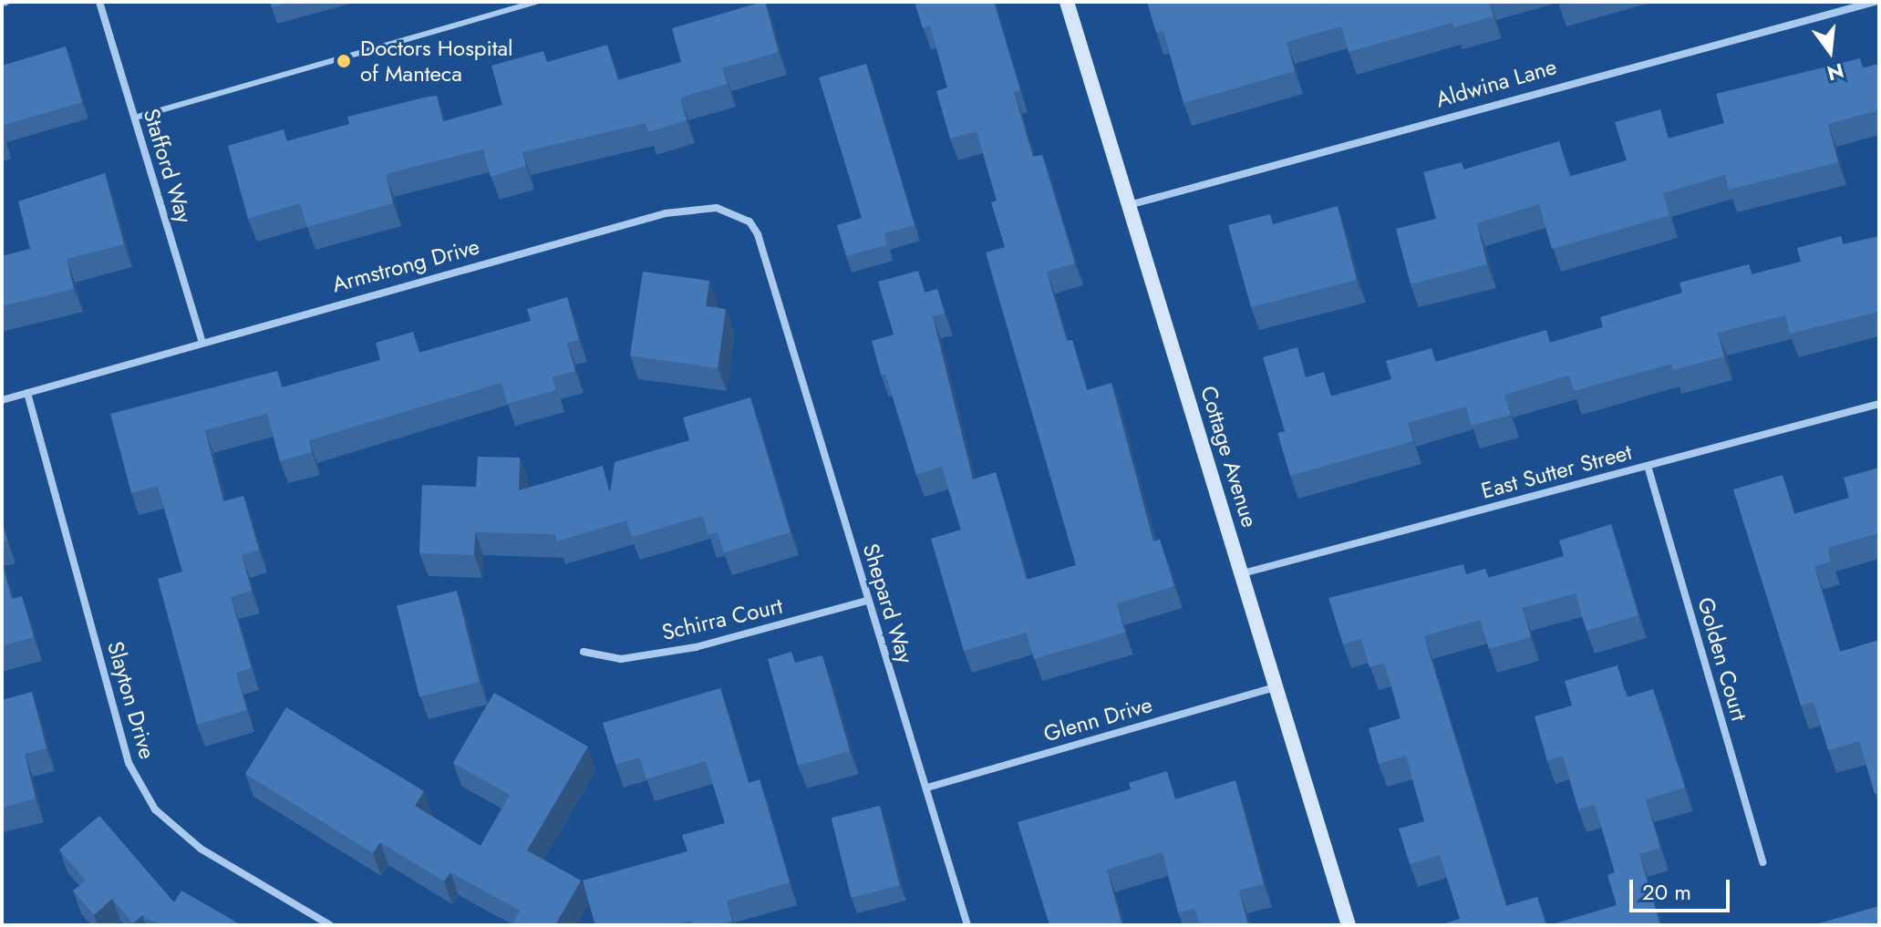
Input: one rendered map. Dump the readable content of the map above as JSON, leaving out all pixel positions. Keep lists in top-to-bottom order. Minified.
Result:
{"streets":{"street":["Aldwina Lane","Stafford Way","Armstrong Drive","Cottage Avenue","East Sutter Street","Shepard Way","Schirra Court","Golden Court","Slayton Drive","Glenn Drive"]},"crossings":[["Aldwina Lane","Cottage Avenue"],["Stafford Way","Armstrong Drive"],["Armstrong Drive","Shepard Way"],["Armstrong Drive","Slayton Drive"],["Cottage Avenue","East Sutter Street"],["Cottage Avenue","Glenn Drive"],["East Sutter Street","Golden Court"],["Shepard Way","Schirra Court"],["Shepard Way","Glenn Drive"]],"places":["Doctors Hospital of Manteca"],"scale_bar":"20 m","north":"bottom"}
